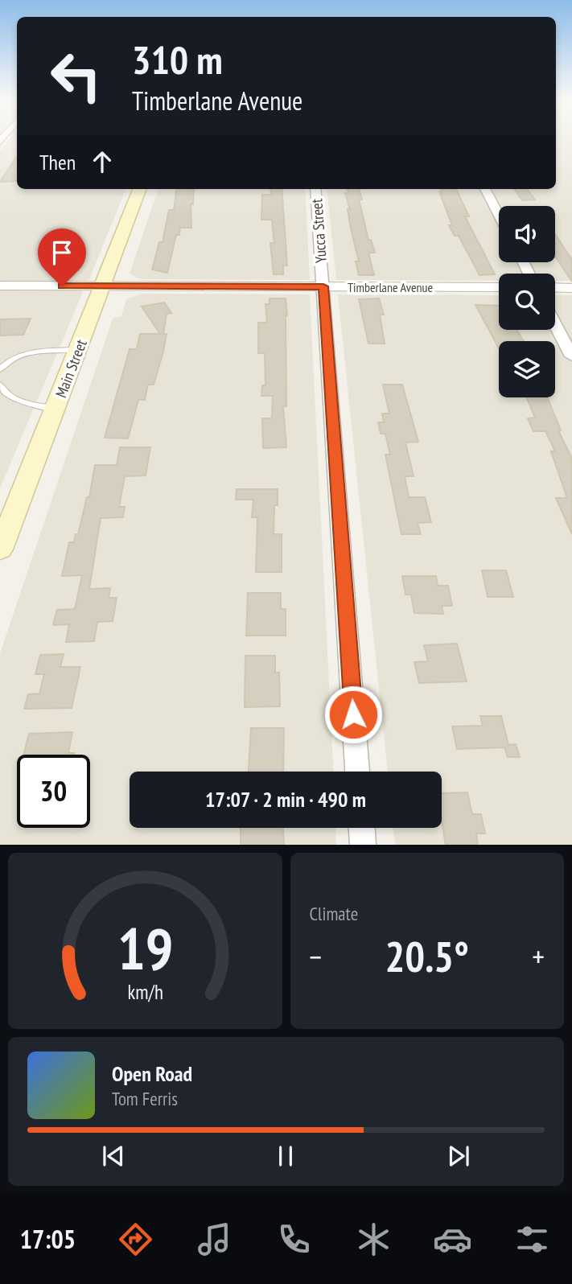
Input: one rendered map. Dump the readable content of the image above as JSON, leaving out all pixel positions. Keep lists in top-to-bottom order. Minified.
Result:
{"streets":{"main road":["Main Street"],"street":["Yucca Street","Timberlane Avenue"]},"crossings":[["Yucca Street","Timberlane Avenue"],["Timberlane Avenue","Main Street"]],"page":{"turn":["310 m","Timberlane Avenue"],"then":"Then","limit":"30","trip":"17:07 · 2 min · 490 m","tile":"Climate","heat":["−","20.5°","+"],"song":["Open Road","Tom Ferris"],"tabs":"17:05","gauge":["19","km/h"]}}
